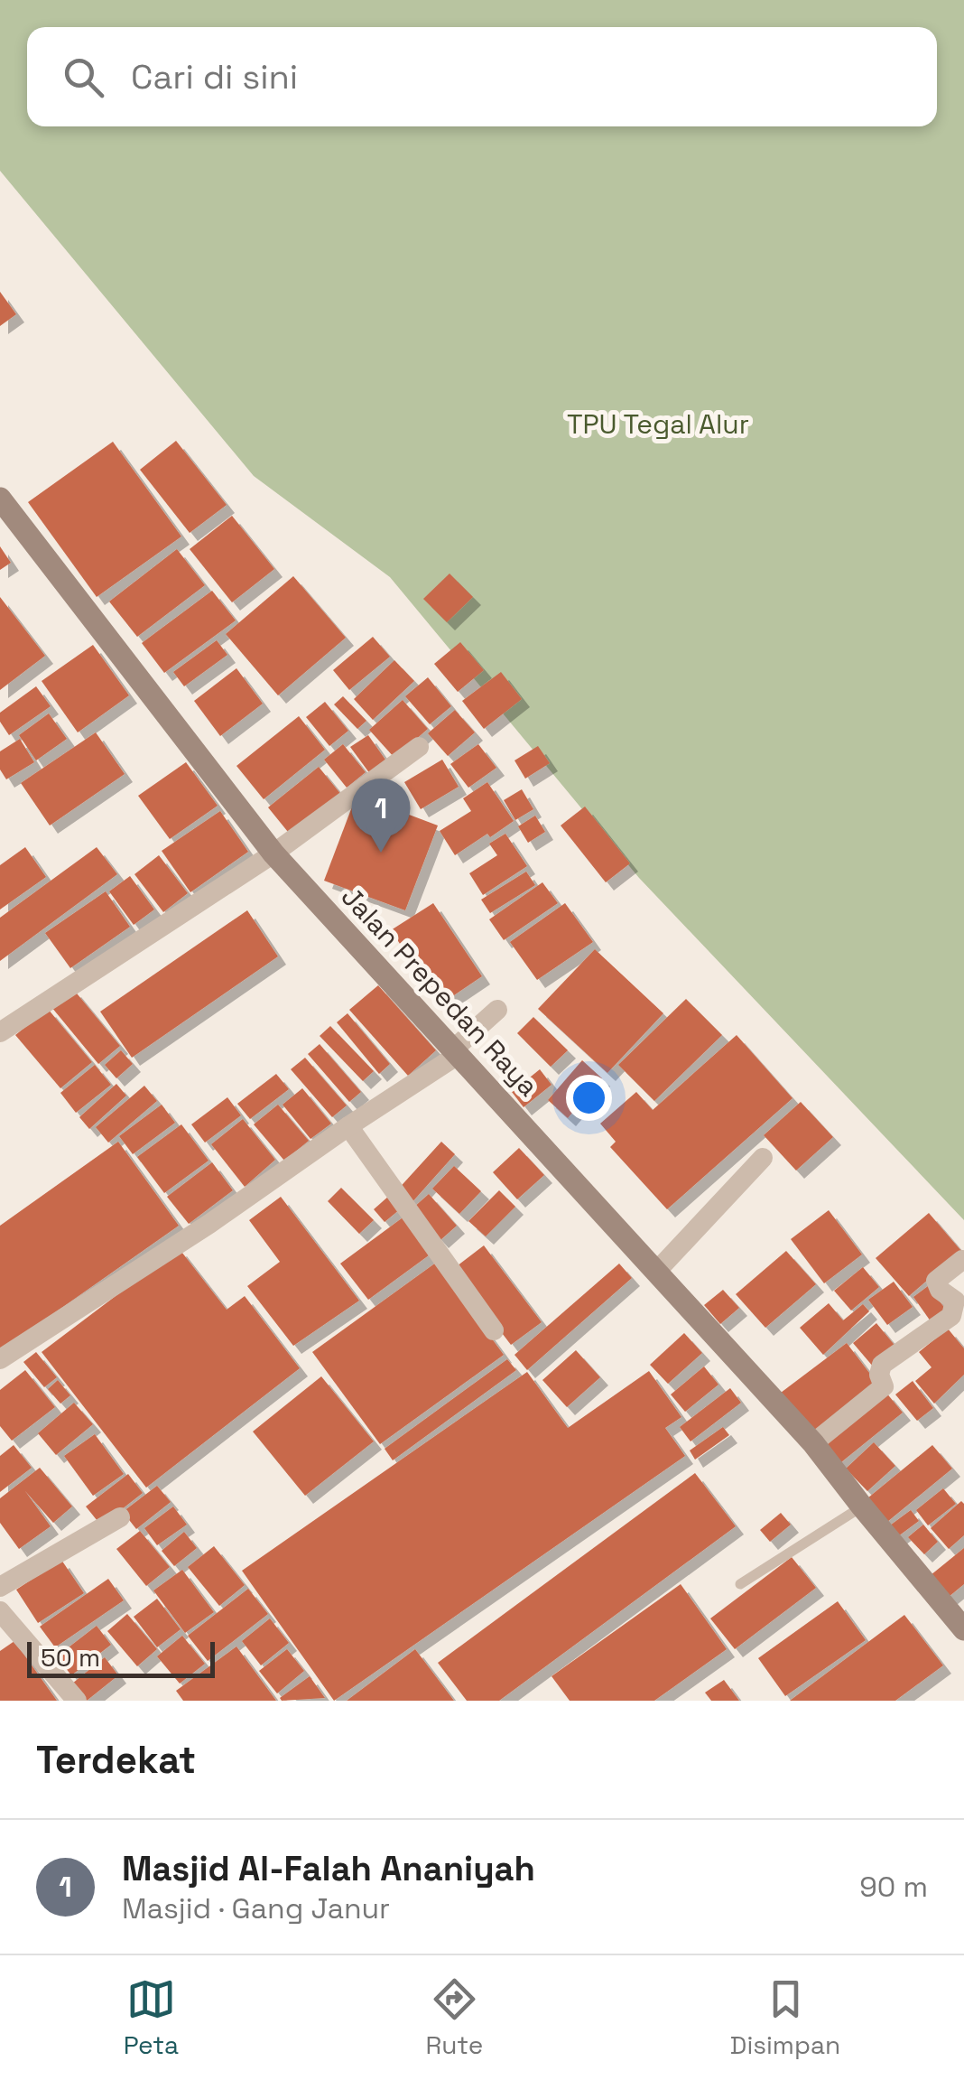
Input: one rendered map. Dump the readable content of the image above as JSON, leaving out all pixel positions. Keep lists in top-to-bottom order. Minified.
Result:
{"streets":{"street":["Jalan Prepedan Raya"]},"parks":["TPU Tegal Alur"],"scale_bar":"50 m","page":{"search":"Cari di sini","pins":"1","scale":"50 m","heading":"Terdekat","list":[{"mark":"1","name":"Masjid Al-Falah Ananiyah","note":"Masjid · Gang Janur","value":"90 m"}],"nav":["Peta","Rute","Disimpan"]}}
